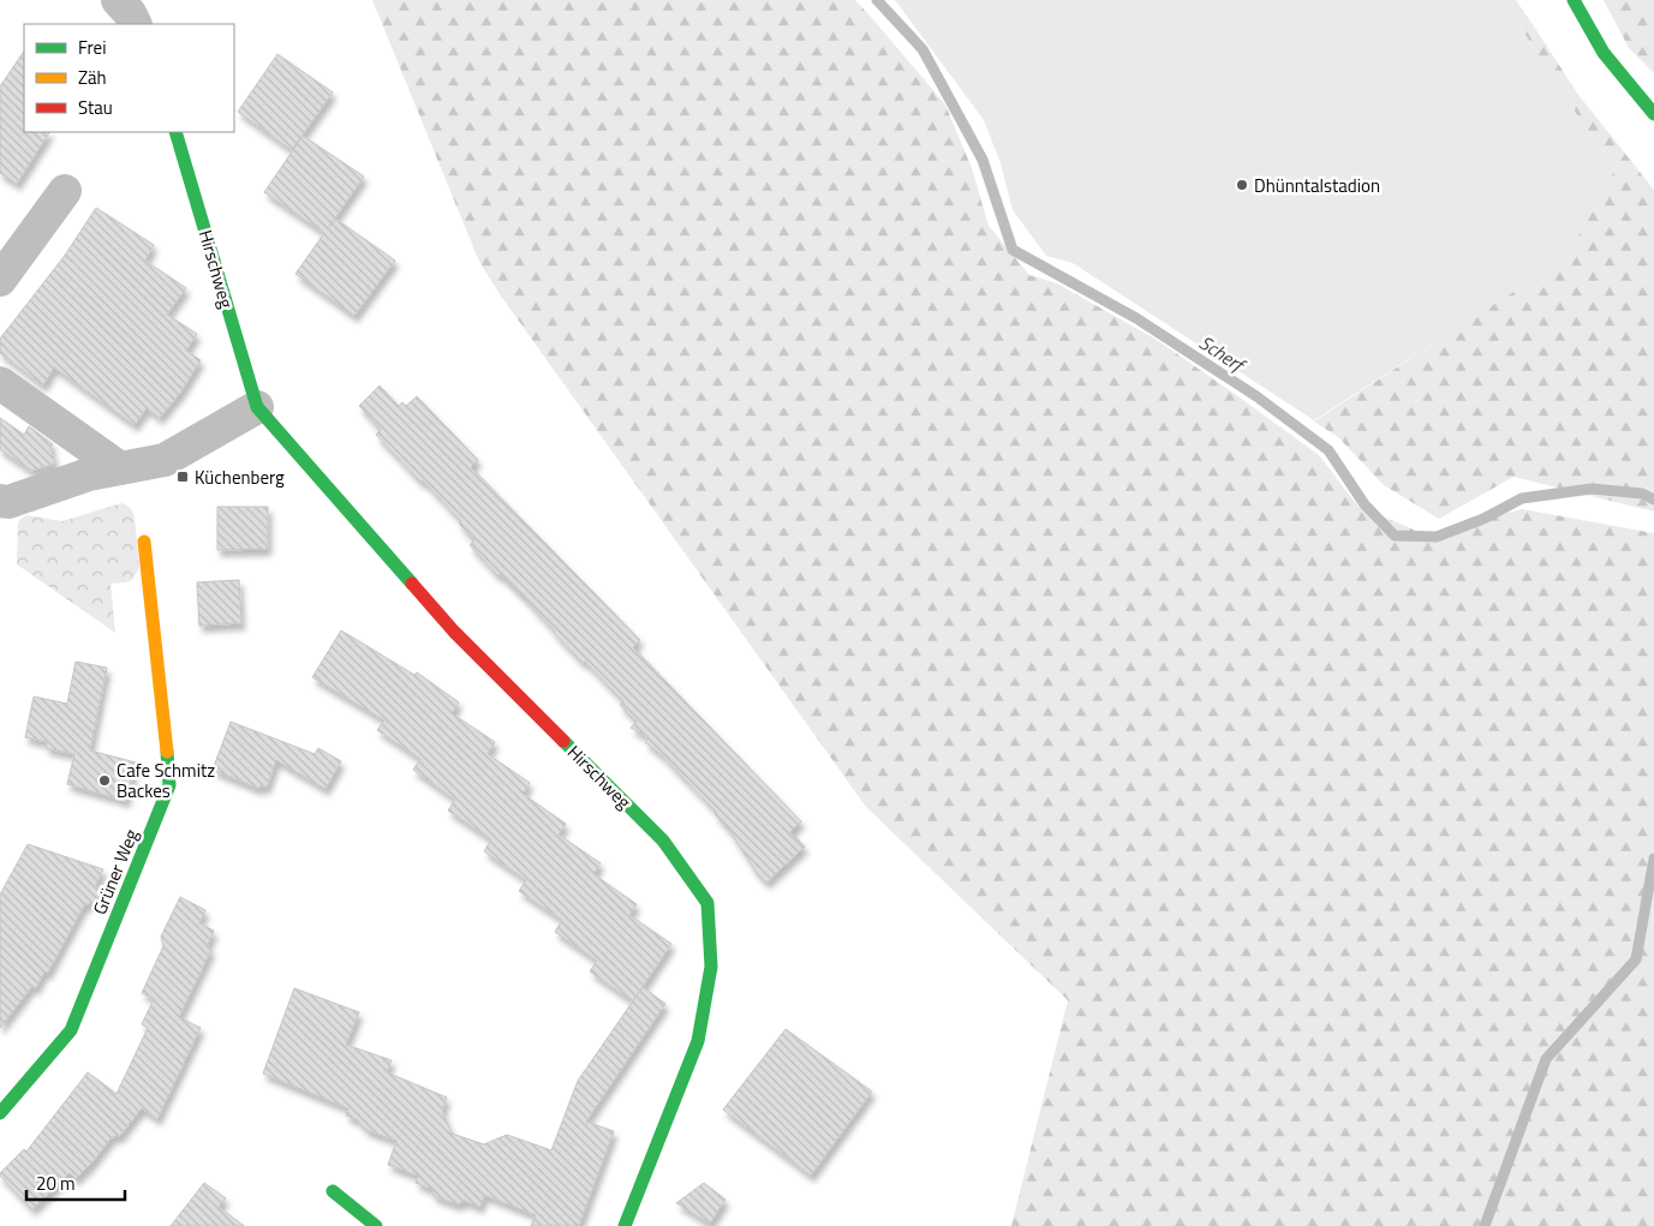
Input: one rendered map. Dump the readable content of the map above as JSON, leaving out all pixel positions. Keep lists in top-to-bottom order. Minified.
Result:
{"streets":{"street":["Hirschweg","Grüner Weg"]},"water":["Scherf"],"places":{"other":["Dhünntalstadion","Cafe Schmitz Backes"],"transit":["Küchenberg"]},"legend":["Frei","Zäh","Stau"],"scale_bar":"20 m"}
